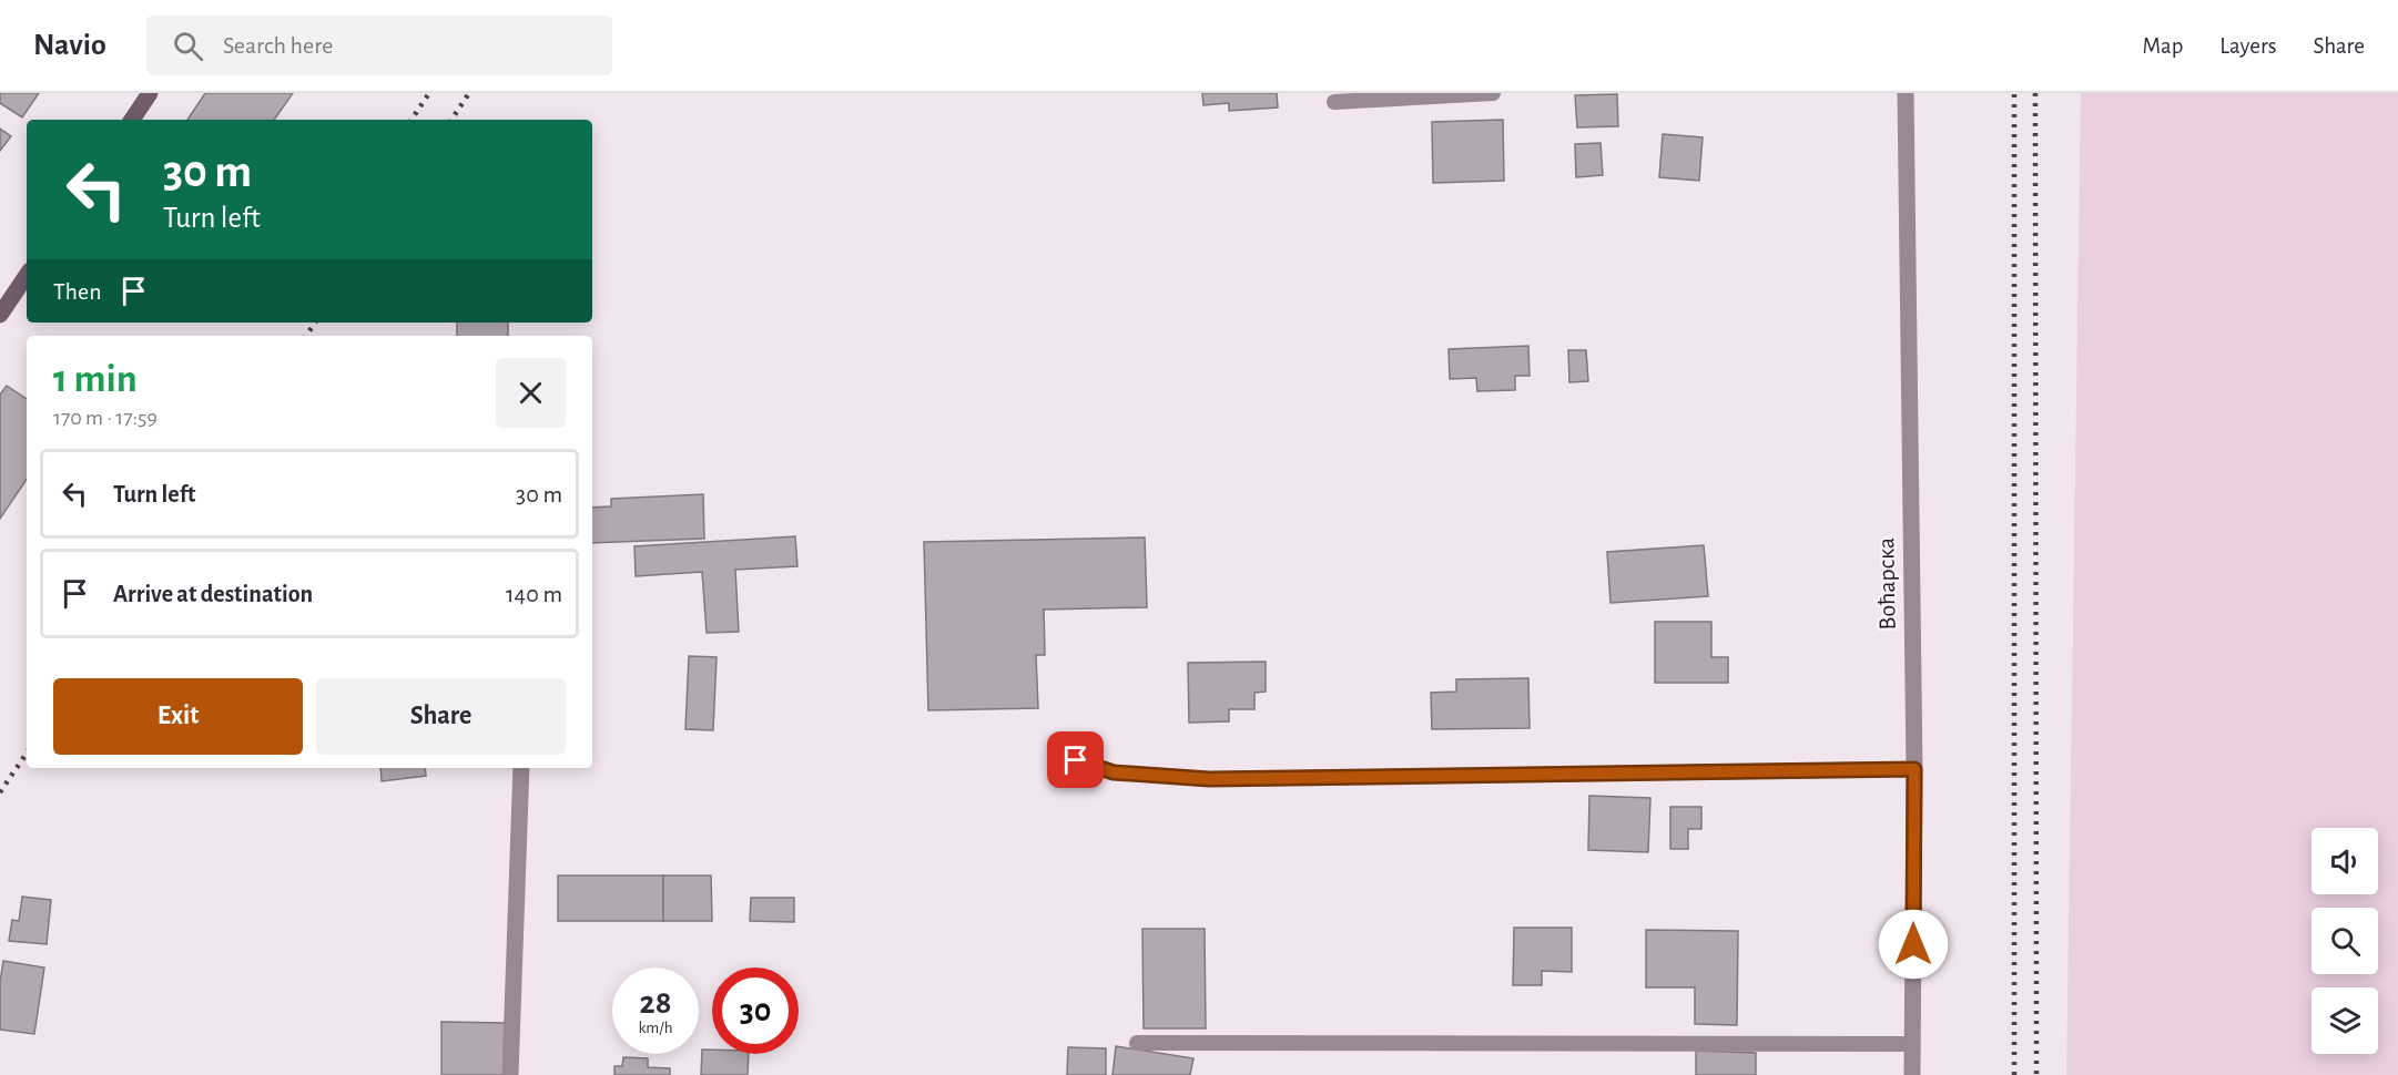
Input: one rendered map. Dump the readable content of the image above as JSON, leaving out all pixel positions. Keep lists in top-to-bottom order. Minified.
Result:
{"streets":{"street":["Воћарска"]},"page":{"header":"Navio","search":"Search here","nav":["Map","Layers","Share"],"turn":["30 m","Turn left"],"then":"Then","heading":["1 min","170 m · 17:59"],"list":[{"name":"Turn left","value":"30 m"},{"name":"Arrive at destination","value":"140 m"}],"buttons":["Exit","Share"],"speed":"28 km/h","limit":"30"}}
